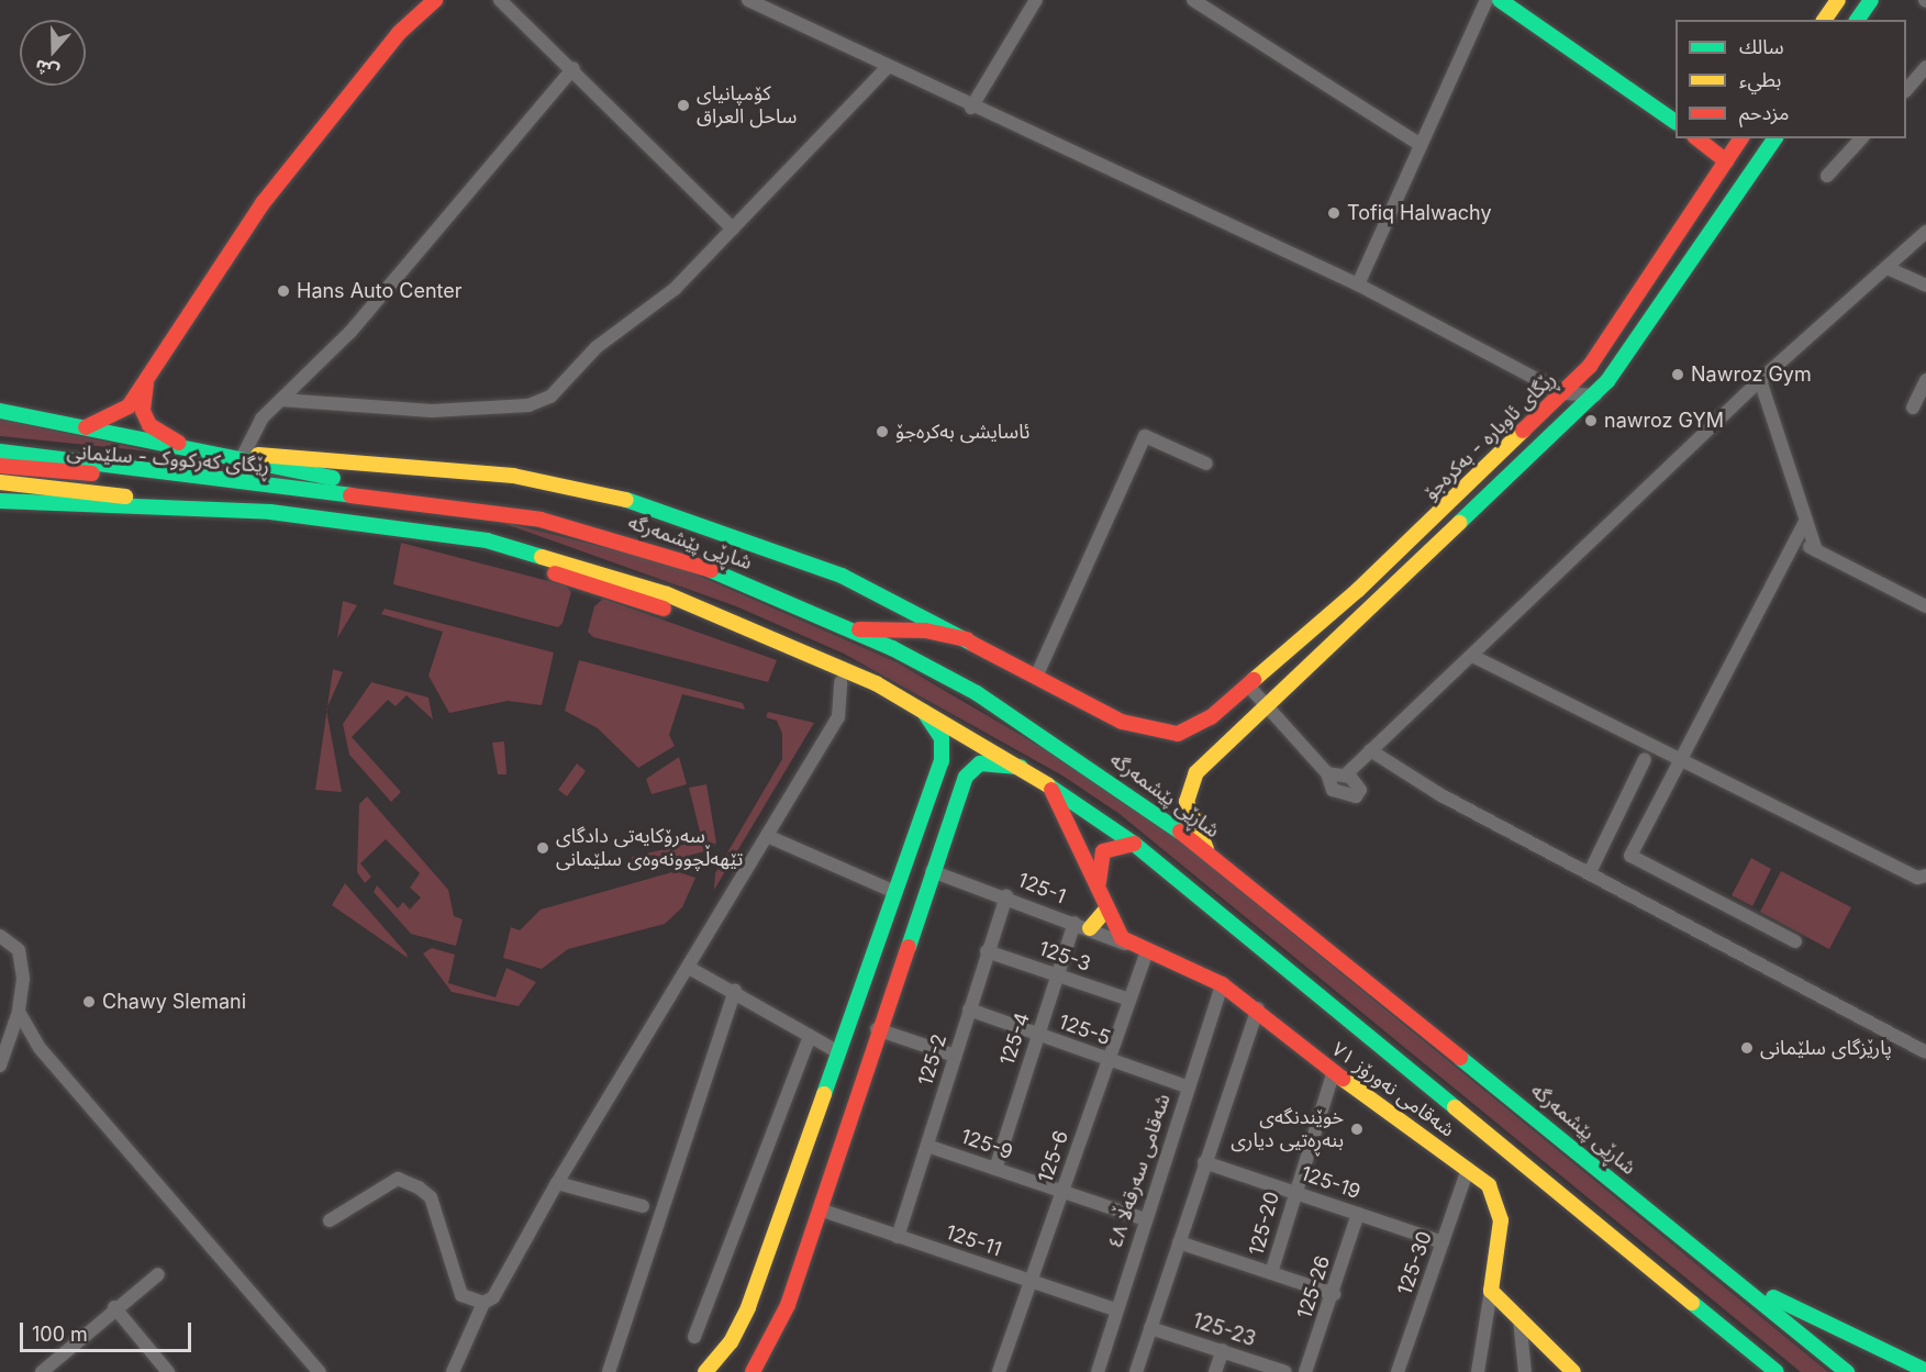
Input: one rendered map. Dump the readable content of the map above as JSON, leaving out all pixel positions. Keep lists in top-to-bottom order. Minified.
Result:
{"streets":{"main road":["ڕێگای ئاوبارە - بەکرەجۆ","ڕێگای کەرکووک - سلێمانی","شاڕێی پێشمەرگە","شەقامی نەورۆز ٧١"],"street":["125-1","125-3","125-5","125-4","125-2","125-9","125-6","شەقامی سەرقەڵا ٤٨","125-19","125-20","125-11","125-30","125-26","125-23"]},"crossings":[["ڕێگای کەرکووک - سلێمانی","شاڕێی پێشمەرگە"],["125-1","125-4"],["125-1","125-2"],["125-1","شەقامی نەورۆز ٧١"],["125-1","125-6"],["125-3","125-4"],["125-3","125-2"],["125-3","125-6"],["125-5","125-4"],["125-5","125-2"],["125-5","125-6"],["125-5","شەقامی سەرقەڵا ٤٨"],["125-4","125-9"],["125-2","125-9"],["125-2","125-11"],["شەقامی نەورۆز ٧١","125-6"],["شەقامی نەورۆز ٧١","شەقامی سەرقەڵا ٤٨"],["شەقامی نەورۆز ٧١","125-20"],["شەقامی نەورۆز ٧١","125-30"],["125-9","125-6"],["125-9","شەقامی سەرقەڵا ٤٨"],["125-6","125-11"],["شەقامی سەرقەڵا ٤٨","125-11"],["125-19","125-20"],["125-19","125-30"],["125-19","125-26"]],"places":["کۆمپانیای ساحل العراق","Tofiq Halwachy","Hans Auto Center","Nawroz Gym","nawroz GYM","ئاسایشی بەکرەجۆ","سەرۆکایەتی دادگای تێهەڵچوونەوەی سلێمانی","Chawy Slemani","پارێزگای سلێمانی","خوێندنگەی بنەڕەتیی دیاری"],"legend":["سالك","بطيء","مزدحم"],"scale_bar":"100 m","north":"bottom"}
